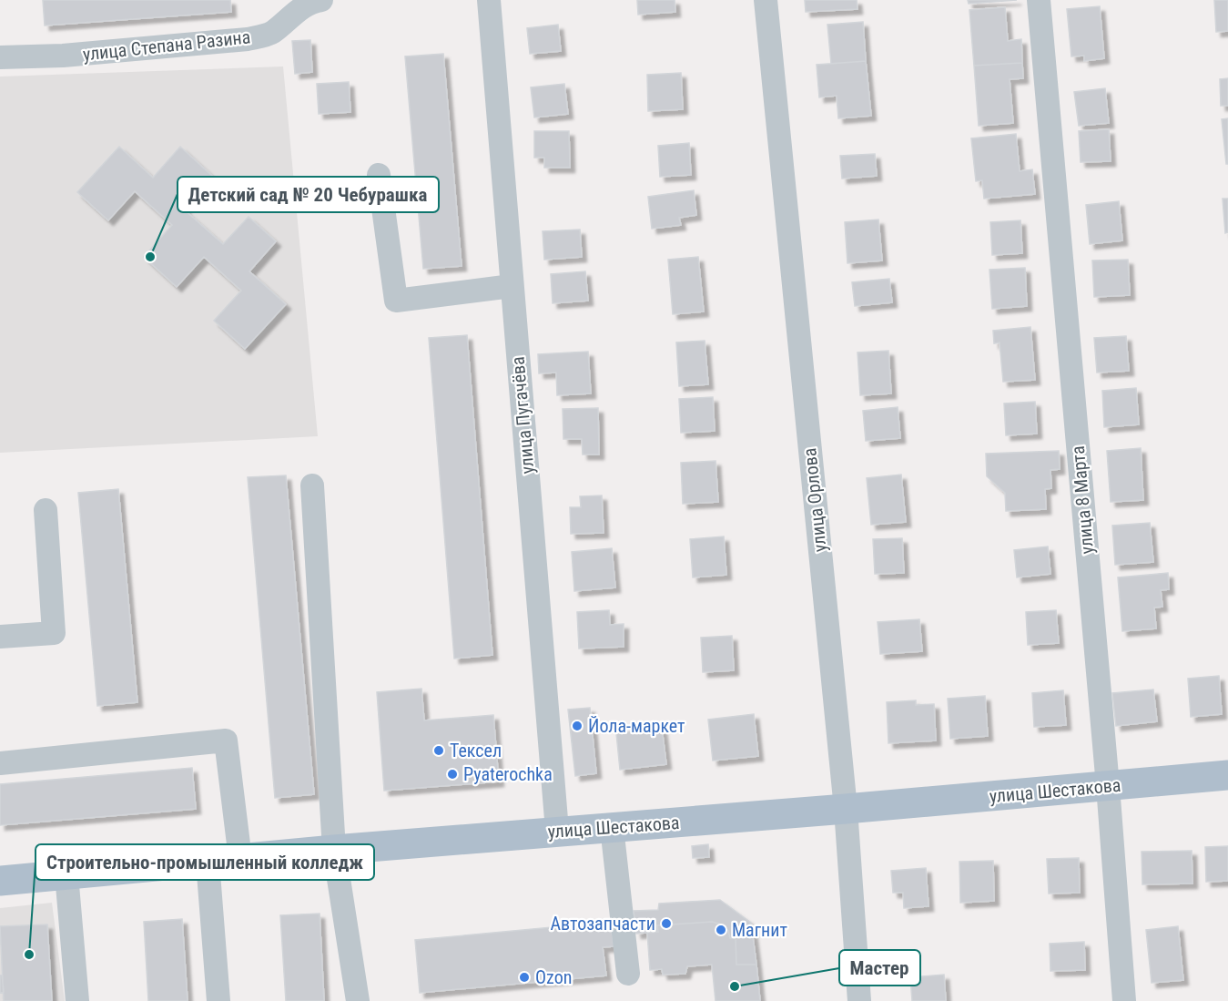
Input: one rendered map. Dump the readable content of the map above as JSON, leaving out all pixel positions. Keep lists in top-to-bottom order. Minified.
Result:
{"streets":{"main road":["улица Шестакова"],"street":["улица Степана Разина","улица Пугачёва","улица Орлова","улица 8 Марта"]},"crossings":[["улица Пугачёва","улица Шестакова"],["улица Орлова","улица Шестакова"],["улица 8 Марта","улица Шестакова"]],"places":["Детский сад № 20 Чебурашка","Йола-маркет","Тексел","Pyaterochka","Автозапчасти","Магнит","Строительно-промышленный колледж","Ozon","Мастер"]}
